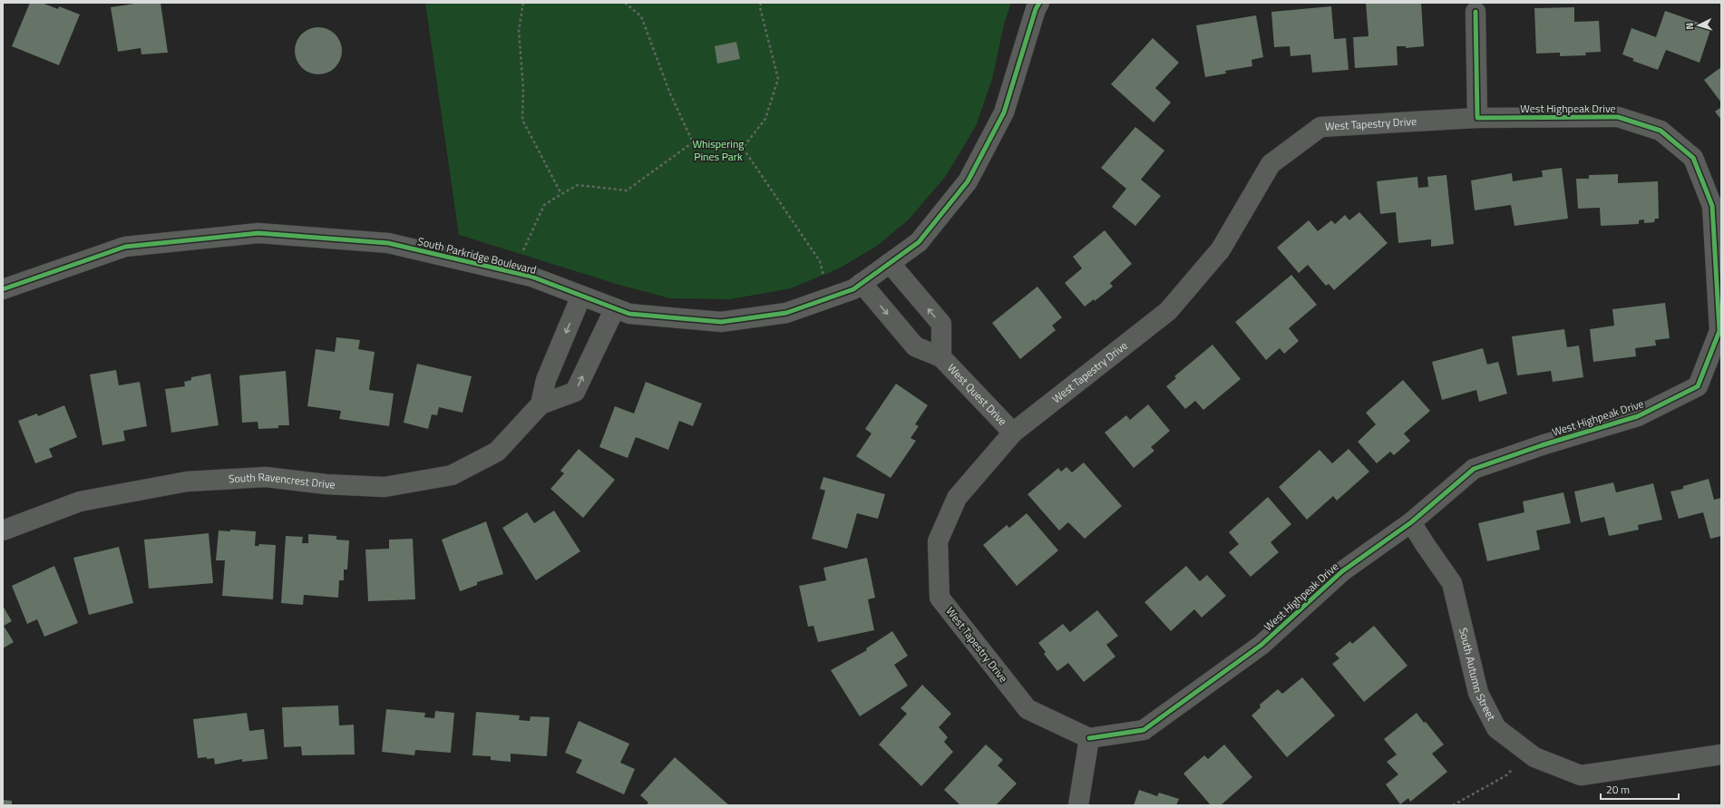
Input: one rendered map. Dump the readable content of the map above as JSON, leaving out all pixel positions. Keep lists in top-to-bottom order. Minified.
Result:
{"streets":{"street":["West Highpeak Drive","West Tapestry Drive","South Parkridge Boulevard","West Quest Drive","South Ravencrest Drive","South Autumn Street"]},"crossings":[["West Highpeak Drive","West Tapestry Drive"],["West Highpeak Drive","South Autumn Street"],["West Tapestry Drive","West Quest Drive"],["South Parkridge Boulevard","West Quest Drive"],["South Parkridge Boulevard","South Ravencrest Drive"]],"parks":["Whispering Pines Park"],"scale_bar":"20 m","north":"left"}
